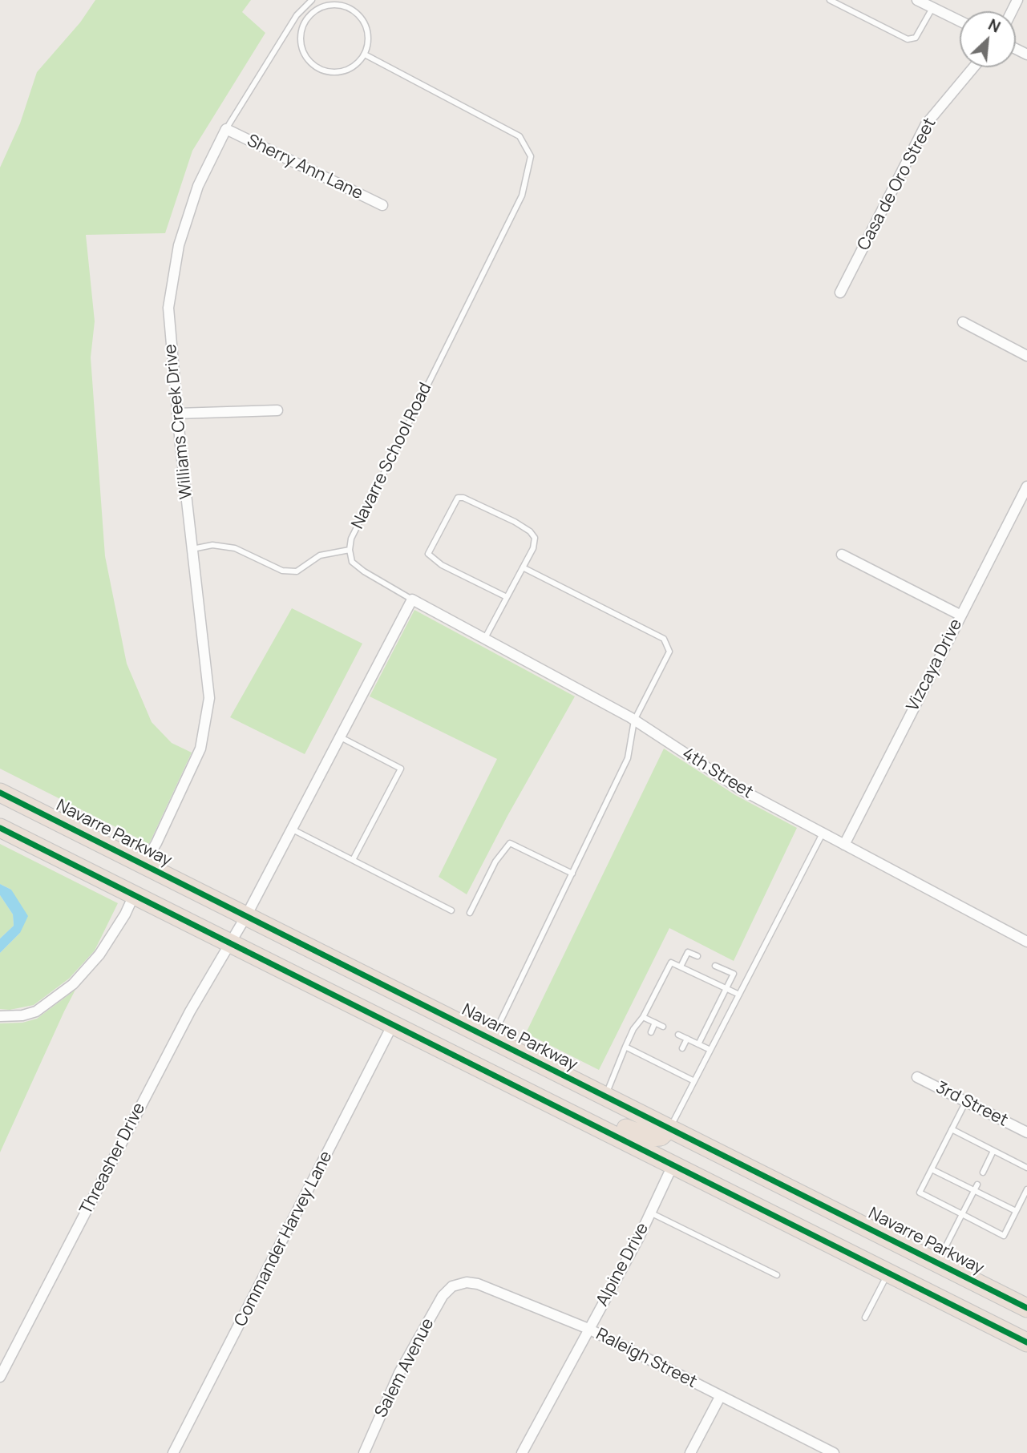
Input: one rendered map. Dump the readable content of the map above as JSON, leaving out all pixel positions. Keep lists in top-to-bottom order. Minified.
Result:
{"streets":{"highway":["Navarre Parkway"],"street":["Sherry Ann Lane","Casa de Oro Street","Williams Creek Drive","Vizcaya Drive","4th Street","3rd Street","Threasher Drive","Commander Harvey Lane","Alpine Drive","Raleigh Street","Salem Avenue"],"lane":["Navarre School Road"]},"crossings":[["Sherry Ann Lane","Williams Creek Drive"],["Williams Creek Drive","Navarre Parkway"],["Navarre School Road","4th Street"],["Vizcaya Drive","4th Street"],["Alpine Drive","Raleigh Street"],["Raleigh Street","Salem Avenue"]],"north":"top right"}
